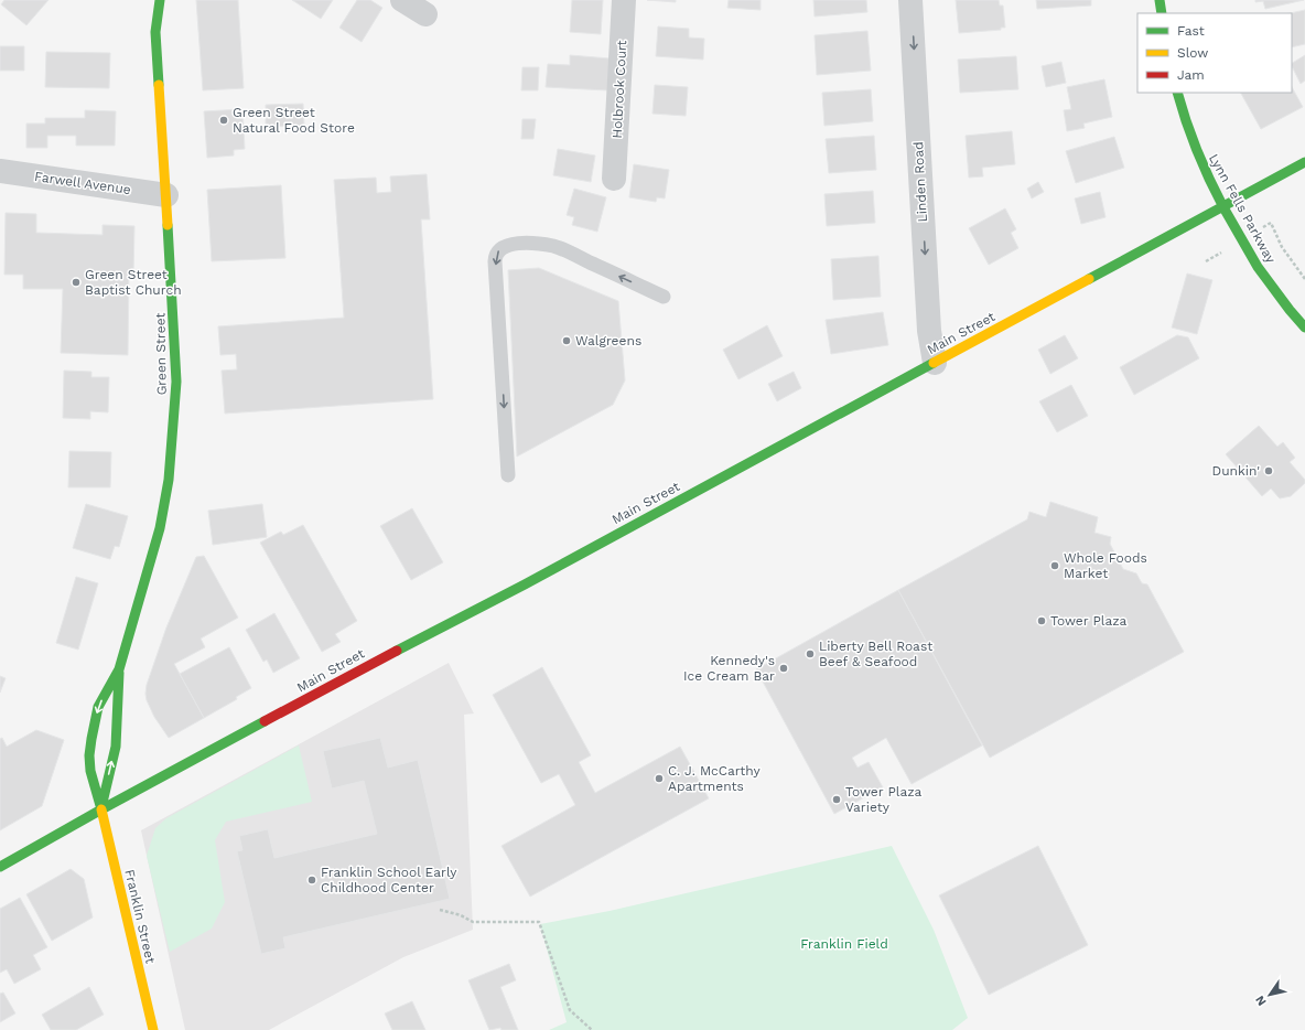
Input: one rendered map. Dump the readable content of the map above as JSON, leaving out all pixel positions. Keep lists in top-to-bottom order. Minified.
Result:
{"streets":{"main road":["Lynn Fells Parkway","Main Street","Green Street","Franklin Street"],"street":["Holbrook Court","Linden Road","Farwell Avenue"]},"crossings":[["Linden Road","Main Street"],["Farwell Avenue","Green Street"],["Lynn Fells Parkway","Main Street"],["Main Street","Green Street"],["Main Street","Franklin Street"],["Green Street","Franklin Street"]],"one_way":["Linden Road"],"parks":["Franklin Field"],"places":["Green Street Natural Food Store","Green Street Baptist Church","Walgreens","Dunkin'","Whole Foods Market","Tower Plaza","Liberty Bell Roast Beef & Seafood","Kennedy's Ice Cream Bar","C. J. McCarthy Apartments","Tower Plaza Variety","Franklin School Early Childhood Center"],"legend":["Fast","Slow","Jam"],"north":"bottom left"}
